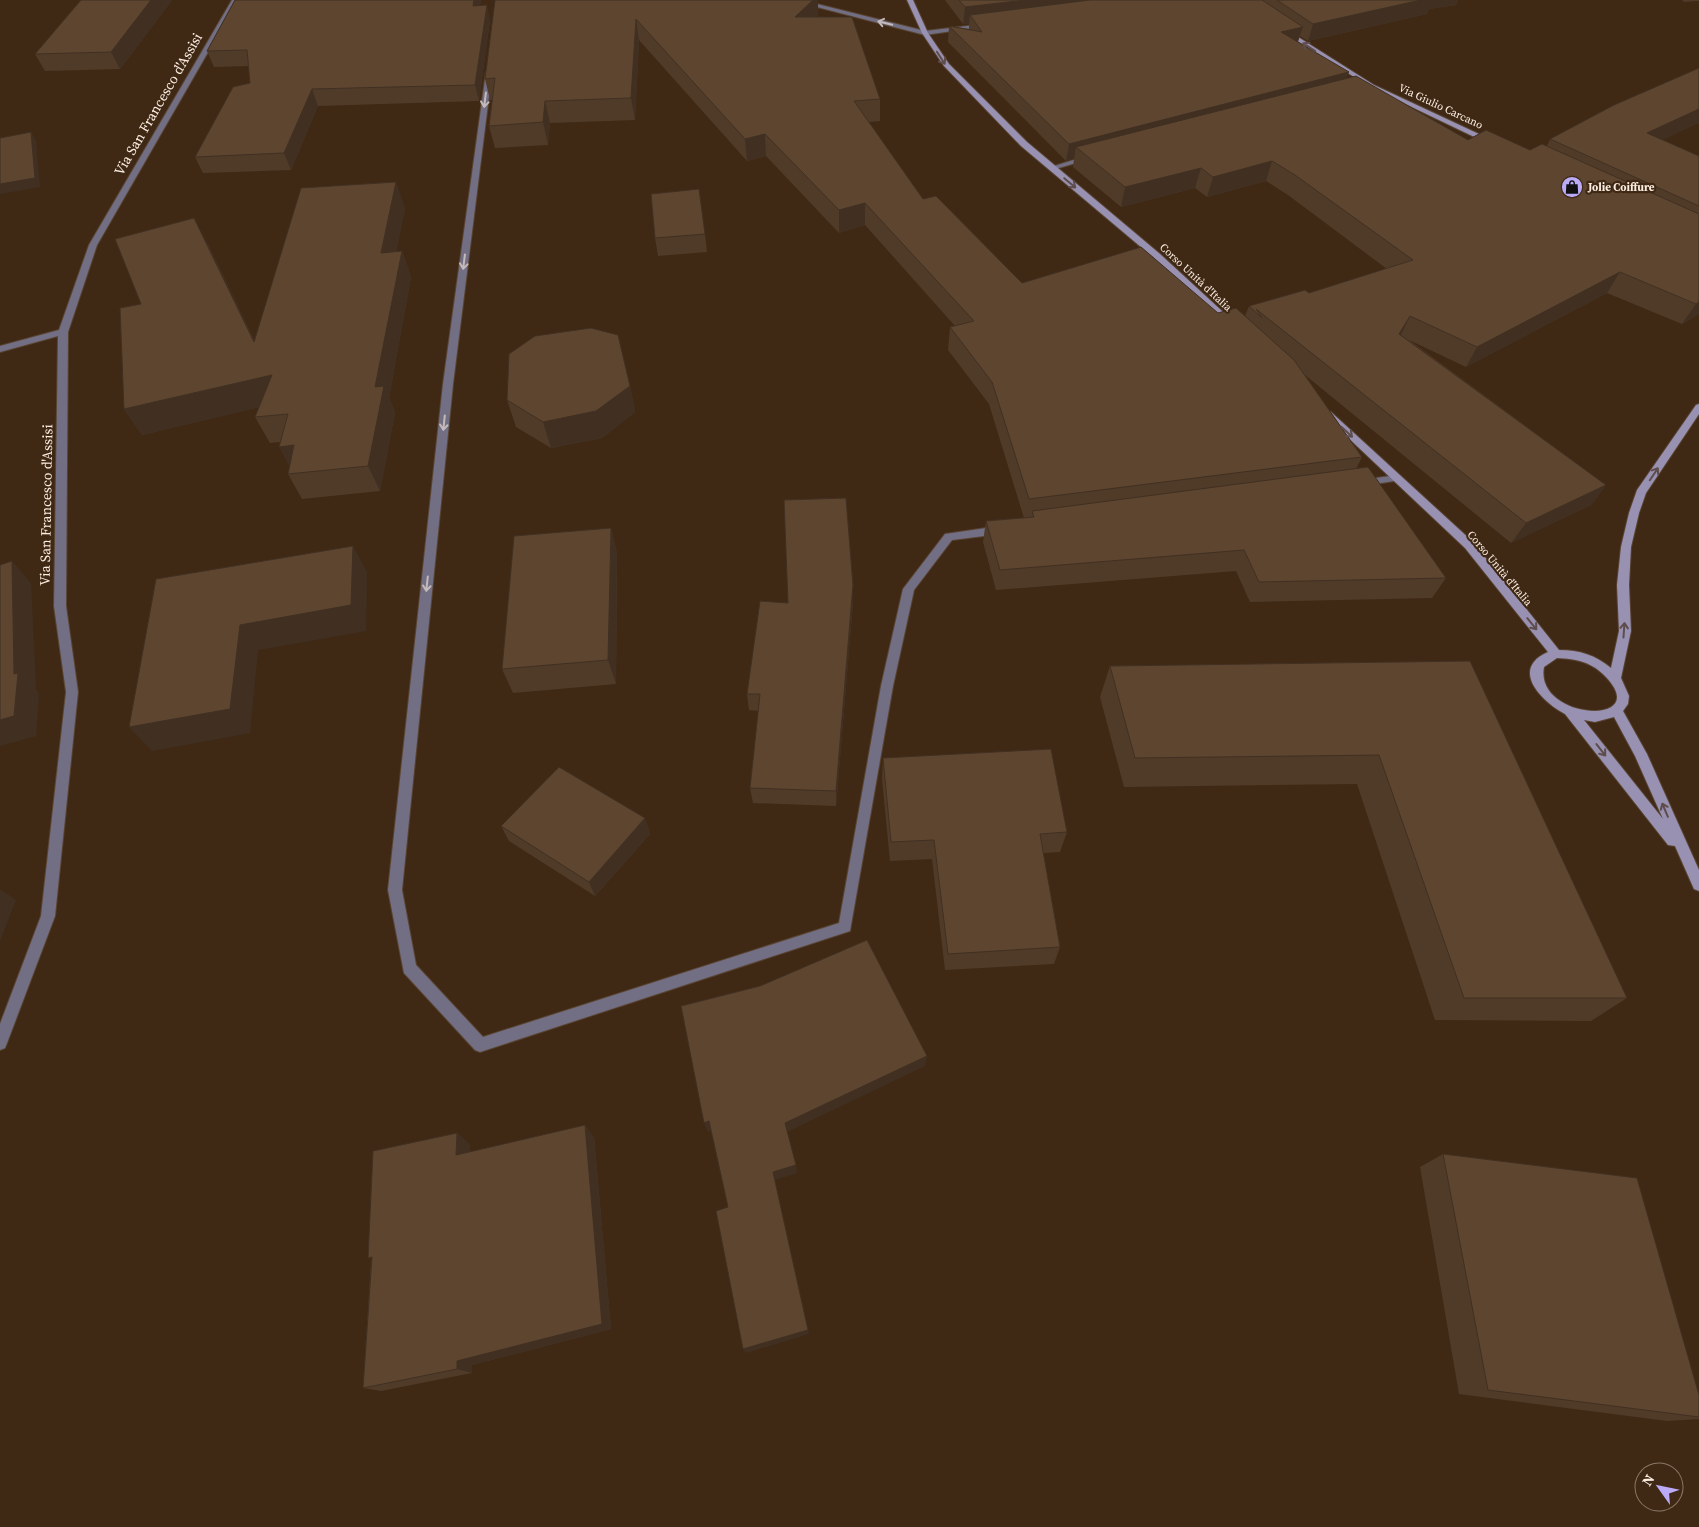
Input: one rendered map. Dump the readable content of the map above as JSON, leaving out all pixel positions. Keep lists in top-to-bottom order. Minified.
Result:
{"streets":{"main road":["Via Giulio Carcano","Corso Unità d'Italia"],"street":["Via San Francesco d'Assisi"]},"one_way":["Via Giulio Carcano","Corso Unità d'Italia"],"places":{"shop":["Jolie Coiffure"]},"north":"top left"}
